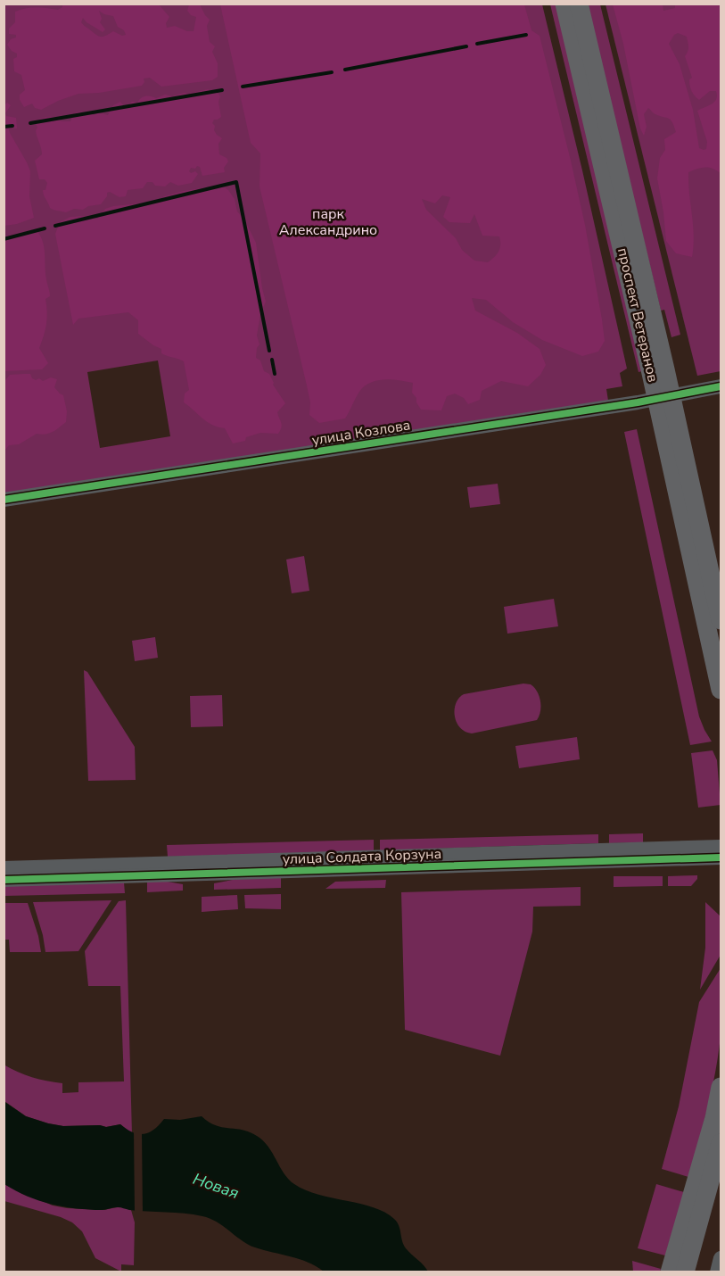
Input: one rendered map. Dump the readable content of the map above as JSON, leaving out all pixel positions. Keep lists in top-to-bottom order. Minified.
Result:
{"streets":{"main road":["проспект Ветеранов"],"street":["улица Козлова","улица Солдата Корзуна"]},"crossings":[["проспект Ветеранов","улица Козлова"]],"water":["Новая"],"parks":["парк Александрино"]}
